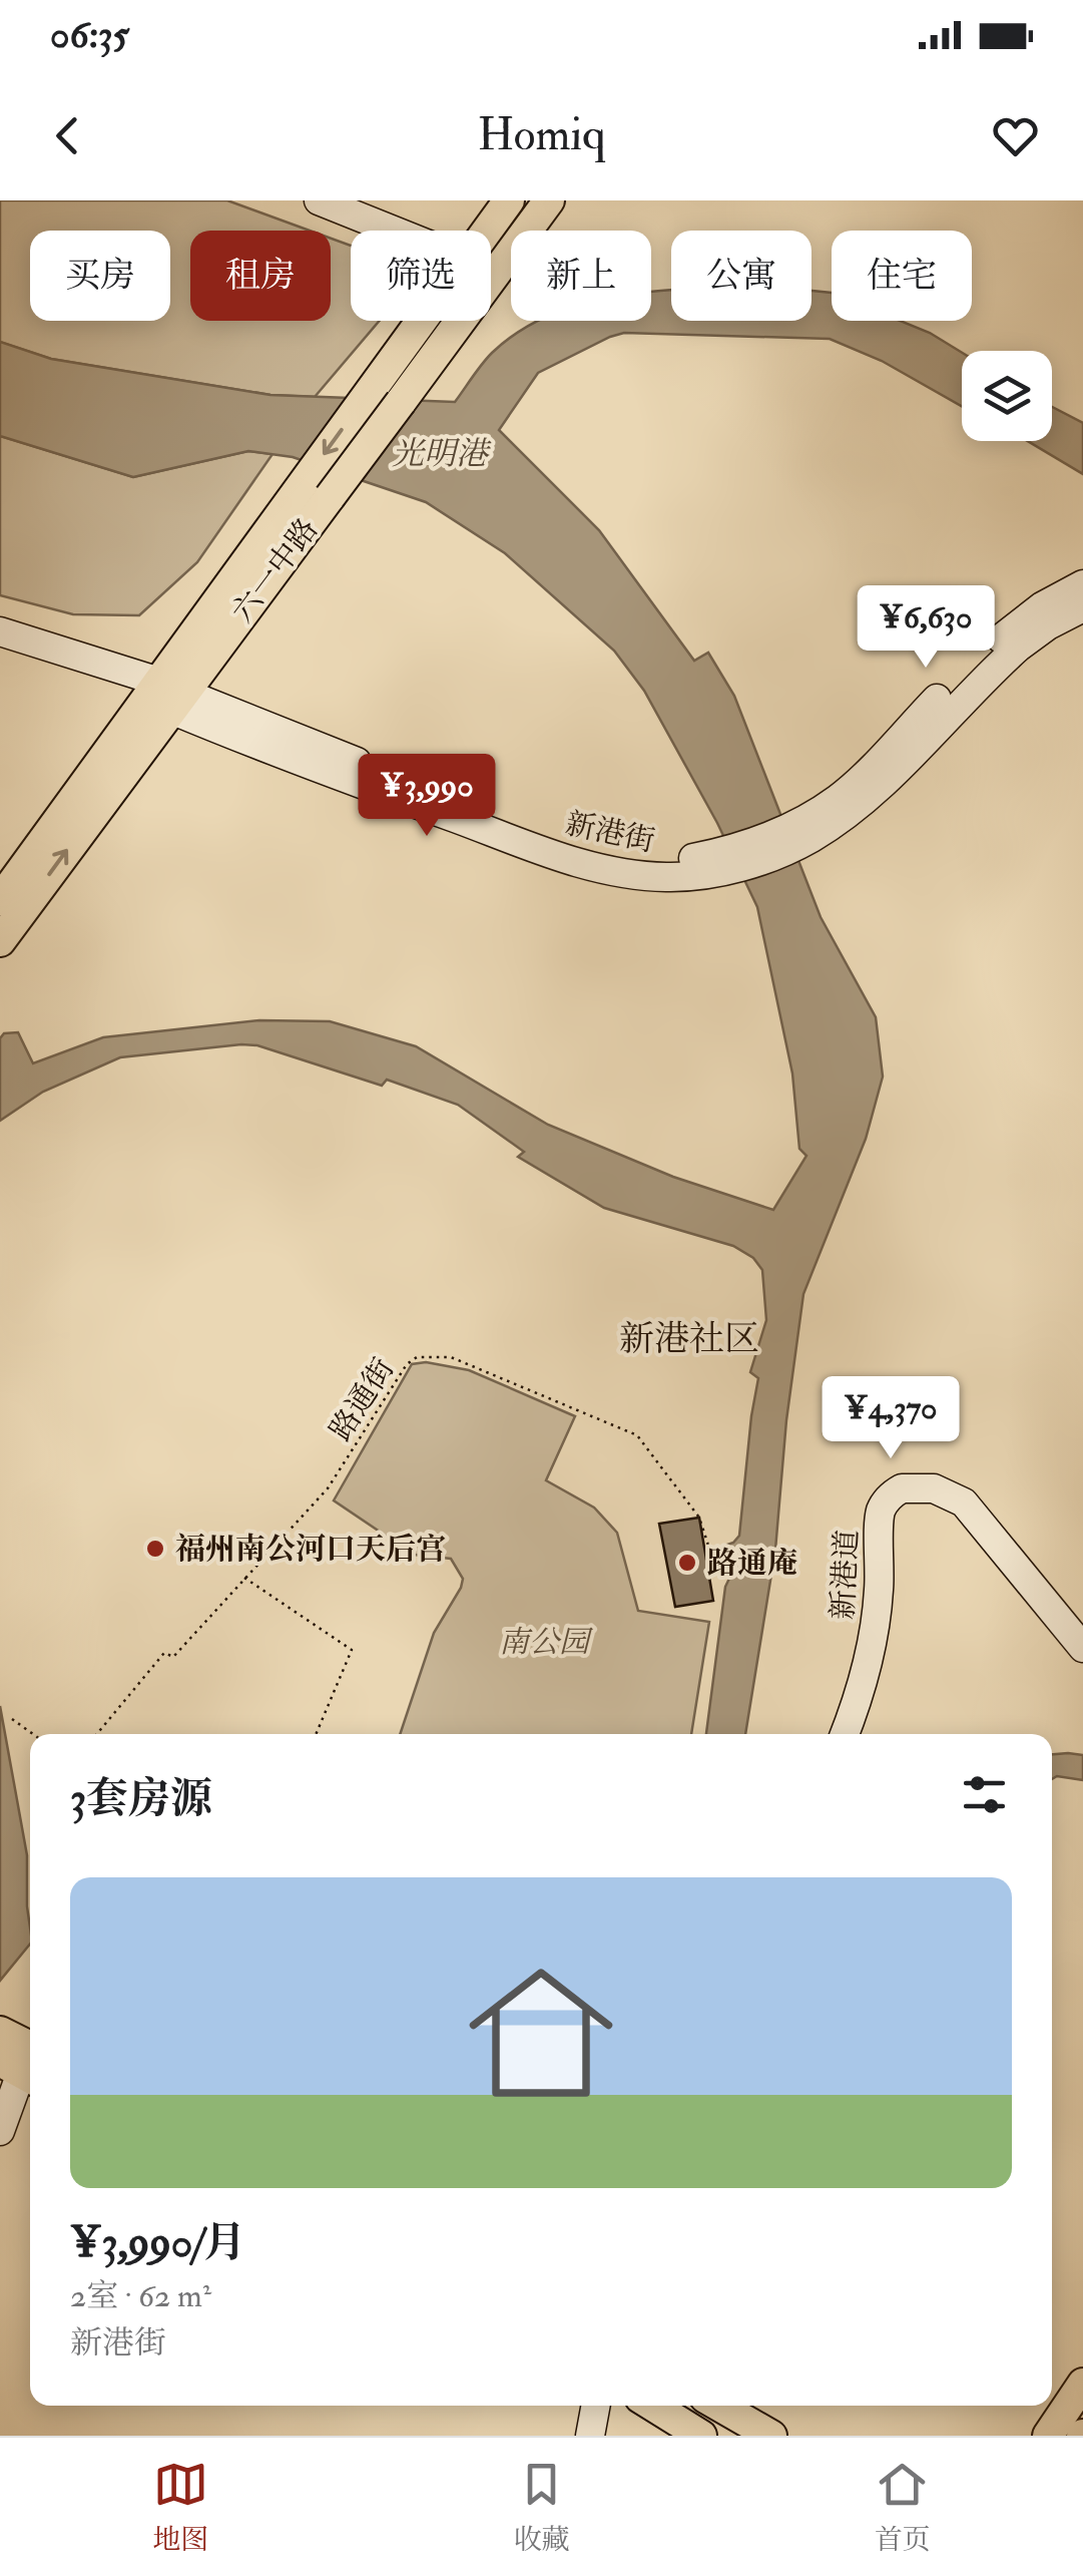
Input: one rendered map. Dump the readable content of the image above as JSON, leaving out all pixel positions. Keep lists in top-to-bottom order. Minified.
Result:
{"streets":{"main road":["六一中路","新港街","新港道"],"path":["路通街"]},"crossings":[["六一中路","新港街"]],"districts":["新港社区"],"water":["光明港"],"parks":["南公园"],"places":["福州南公河口天后宫","路通庵"],"page":{"status":"06:35","header":"Homiq","chip":["买房","租房","筛选","新上","公寓","住宅"],"price":["¥6,630","¥3,990","¥4,370"],"heading":"3套房源","list":[{"name":"¥3,990/月","note":"2室 · 62 m² · 新港街"}],"tabs":["地图","收藏","首页"]}}
